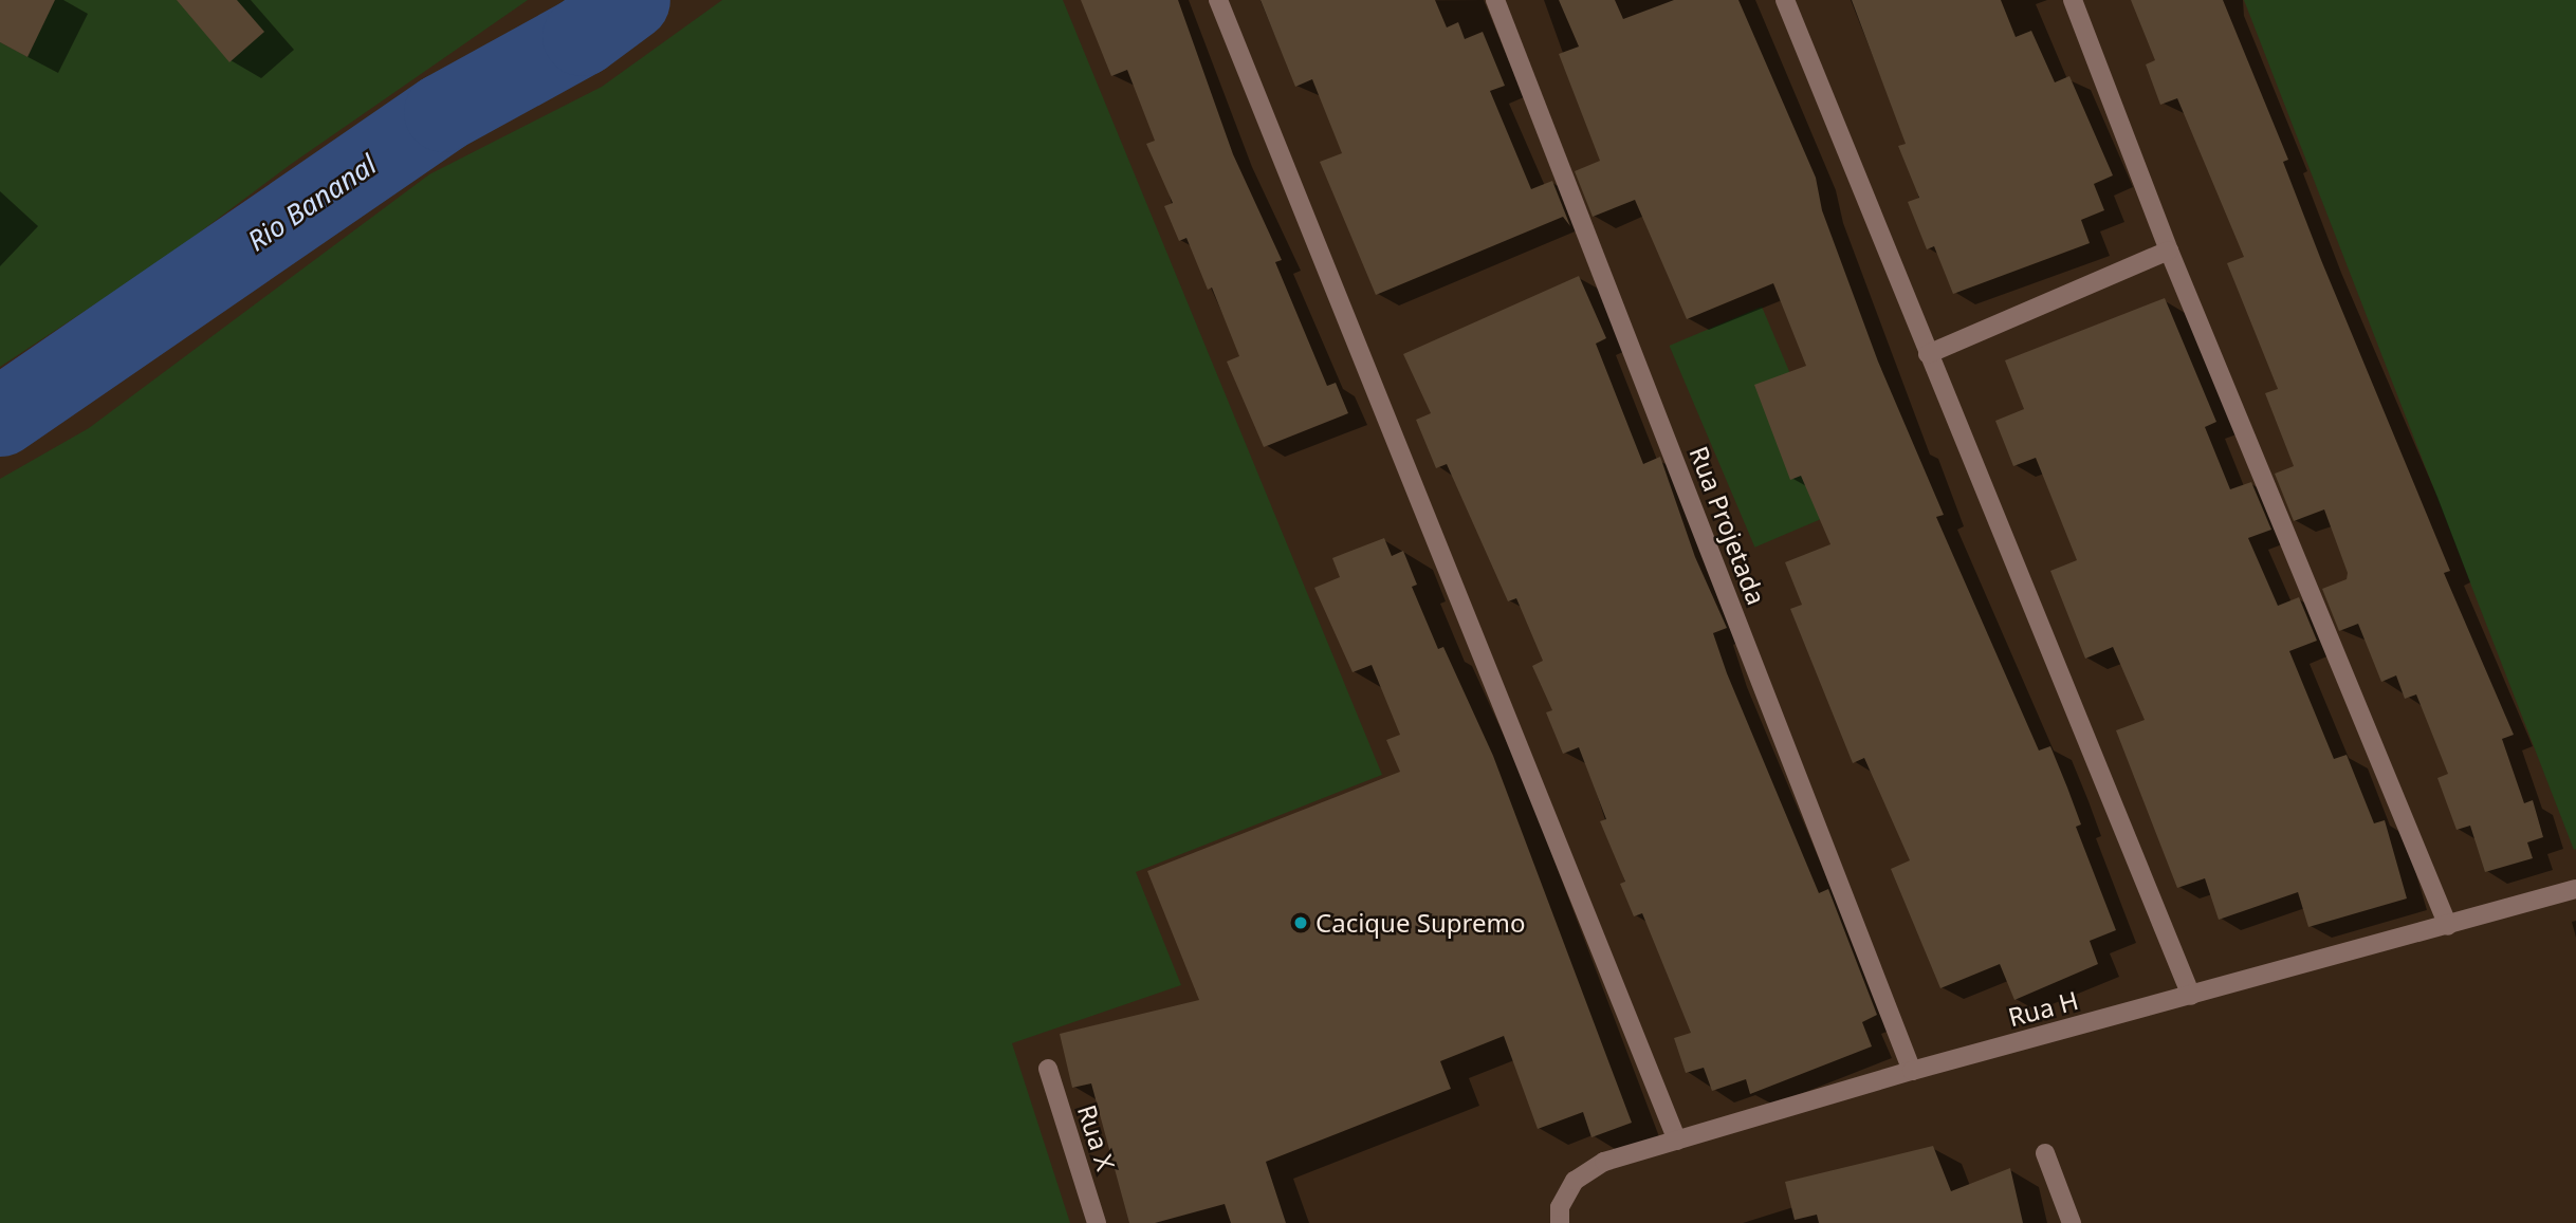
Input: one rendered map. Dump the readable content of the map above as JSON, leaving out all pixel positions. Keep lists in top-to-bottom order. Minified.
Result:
{"streets":{"street":["Rua Projetada","Rua H","Rua X"]},"crossings":[["Rua Projetada","Rua H"]],"water":["Rio Bananal"],"places":["Cacique Supremo"]}
